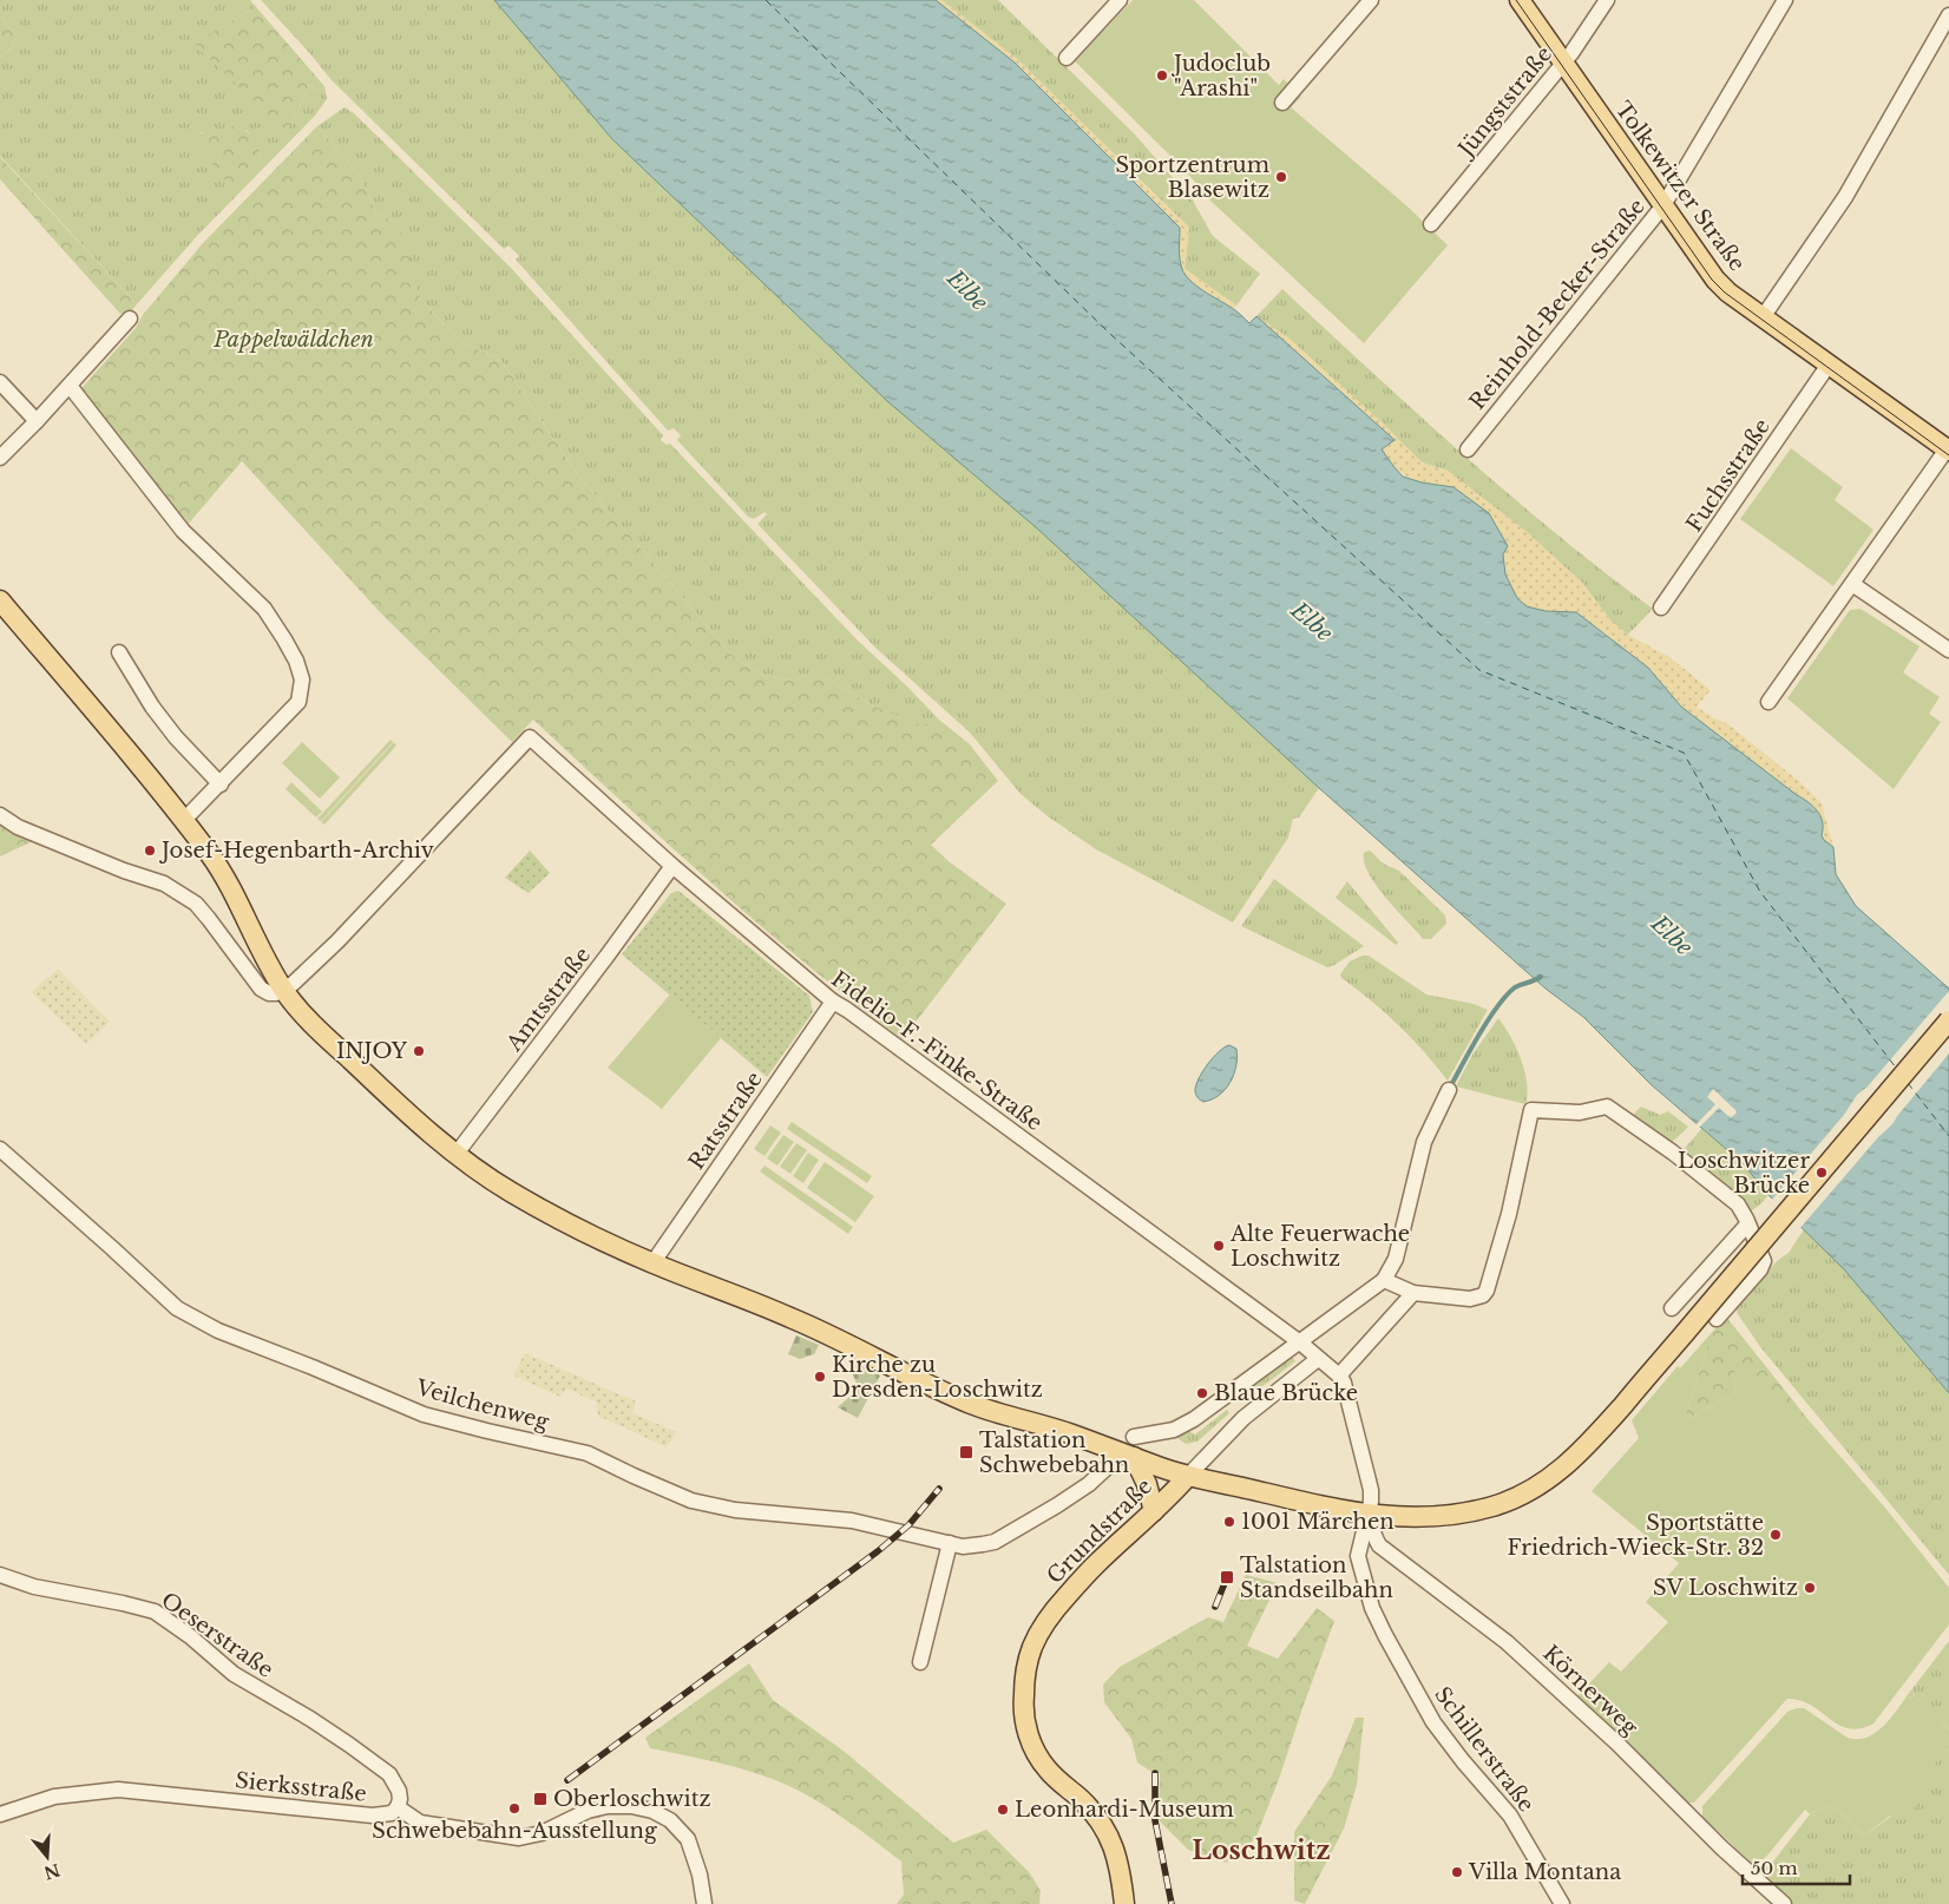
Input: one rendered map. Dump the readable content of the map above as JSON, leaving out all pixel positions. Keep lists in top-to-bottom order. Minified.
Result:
{"streets":{"main road":["Tolkewitzer Straße","Grundstraße"],"street":["Jüngststraße","Reinhold-Becker-Straße","Fuchsstraße","Amtsstraße","Fidelio-F.-Finke-Straße","Ratsstraße","Veilchenweg","Oeserstraße","Körnerweg","Schillerstraße","Sierksstraße"]},"crossings":[["Jüngststraße","Tolkewitzer Straße"],["Tolkewitzer Straße","Reinhold-Becker-Straße"],["Tolkewitzer Straße","Fuchsstraße"],["Amtsstraße","Fidelio-F.-Finke-Straße"],["Fidelio-F.-Finke-Straße","Ratsstraße"],["Fidelio-F.-Finke-Straße","Schillerstraße"],["Oeserstraße","Sierksstraße"],["Körnerweg","Schillerstraße"]],"districts":["Loschwitz"],"water":["Elbe"],"parks":["Pappelwäldchen"],"places":{"other":["Judoclub \"Arashi\"","Sportzentrum Blasewitz","Josef-Hegenbarth-Archiv","INJOY","Loschwitzer Brücke","Alte Feuerwache Loschwitz","Kirche zu Dresden-Loschwitz","Blaue Brücke","1001 Märchen","Sportstätte Friedrich-Wieck-Str. 32","SV Loschwitz","Schwebebahn-Ausstellung","Leonhardi-Museum","Villa Montana"],"transit":["Talstation Schwebebahn","Talstation Standseilbahn","Oberloschwitz"]},"scale_bar":"50 m","north":"bottom"}
